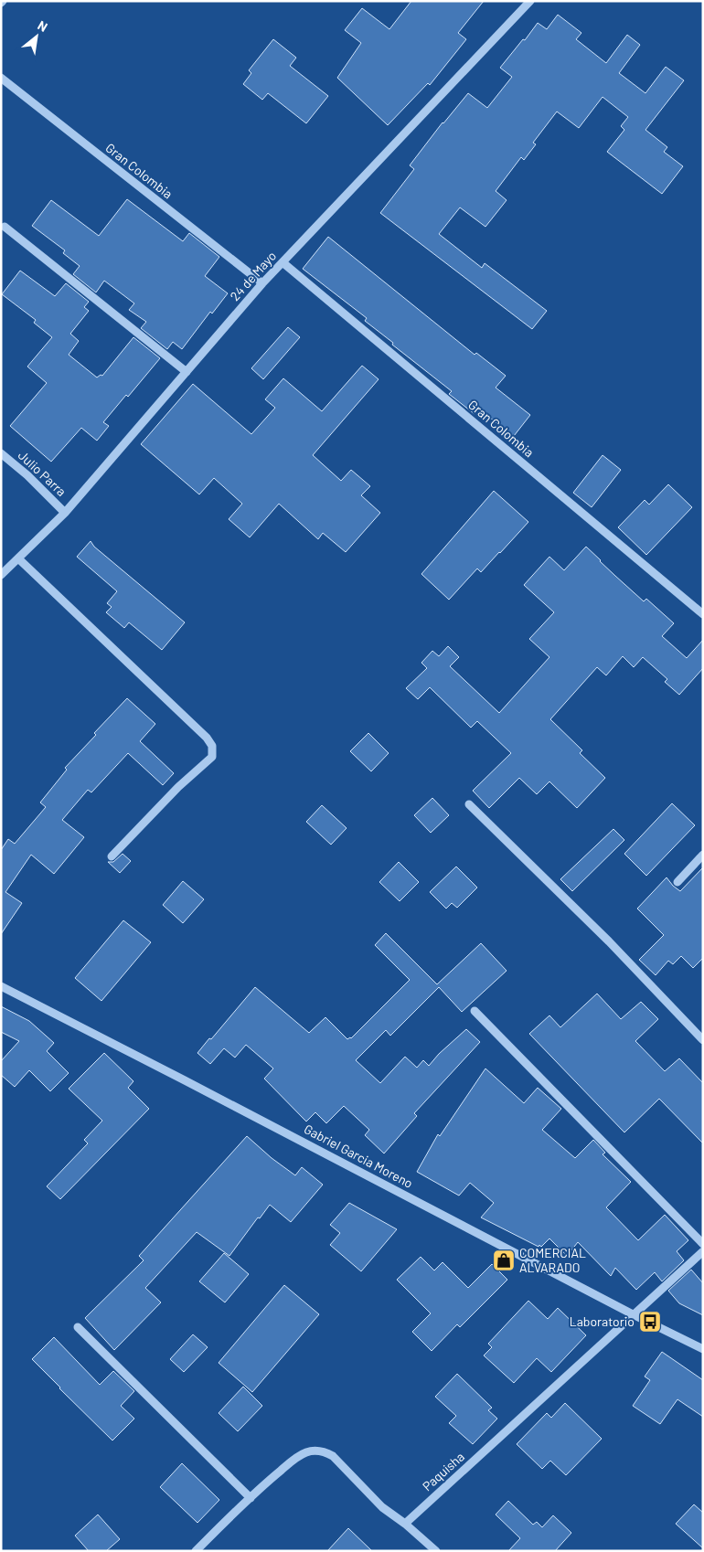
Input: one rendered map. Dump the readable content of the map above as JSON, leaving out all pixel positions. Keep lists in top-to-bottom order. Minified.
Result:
{"streets":{"street":["Gran Colombia","24 de Mayo","Julio Parra","Gabriel Garcia Moreno","Paquisha"]},"crossings":[["Gran Colombia","24 de Mayo"],["24 de Mayo","Julio Parra"],["Gabriel Garcia Moreno","Paquisha"]],"places":{"shop":["COMERCIAL ALVARADO"],"bus stop":["Laboratorio"]},"north":"top right"}
